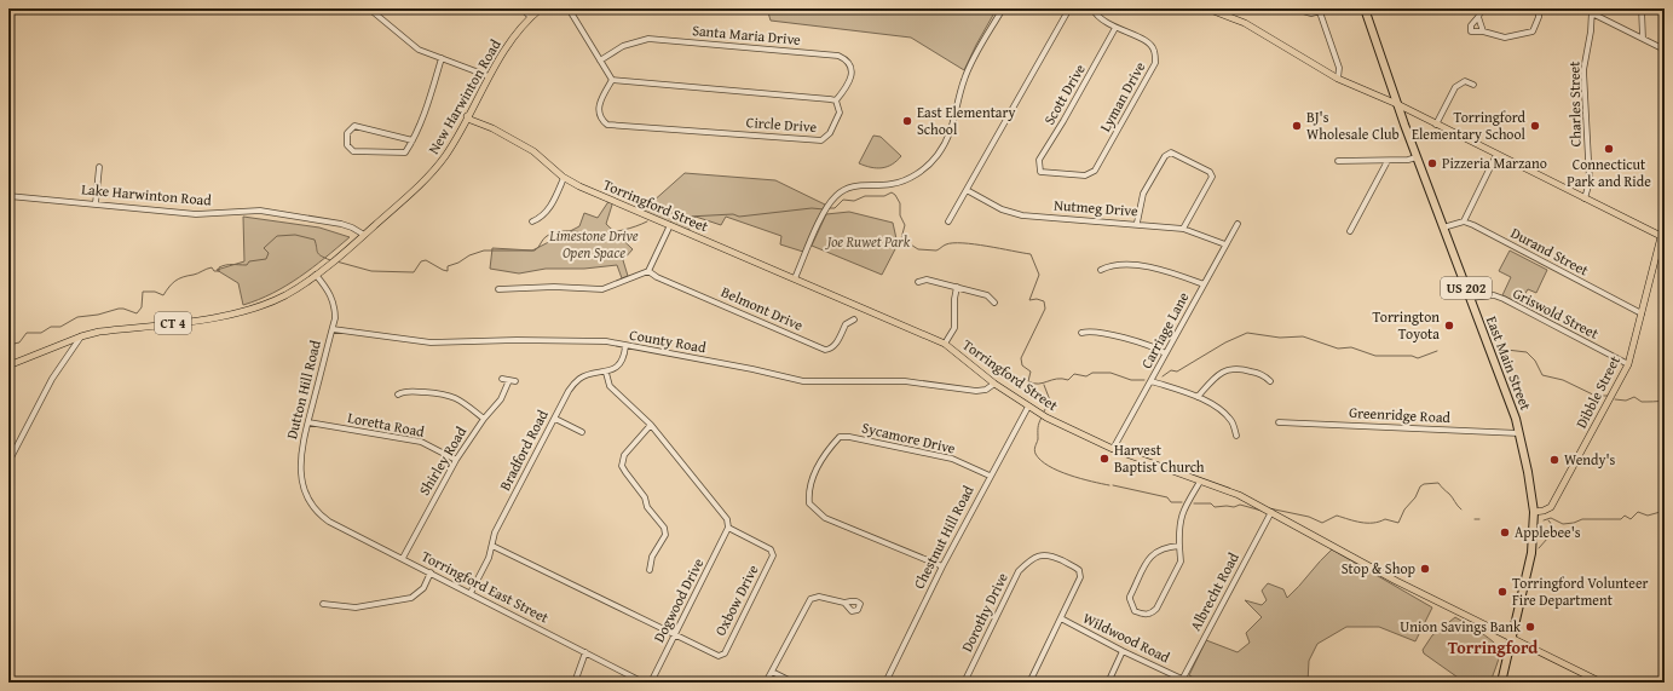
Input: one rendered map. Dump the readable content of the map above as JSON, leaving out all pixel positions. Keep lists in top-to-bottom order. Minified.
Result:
{"streets":{"highway":["US 202","East Main Street"],"main road":["New Harwinton Road","Torringford Street","CT 4","Dibble Street"],"street":["Santa Maria Drive","Scott Drive","Lyman Drive","Charles Street","Circle Drive","Lake Harwinton Road","Nutmeg Drive","Durand Street","Belmont Drive","Griswold Street","Carriage Lane","County Road","Dutton Hill Road","Greenridge Road","Loretta Road","Sycamore Drive","Bradford Road","Shirley Road","Chestnut Hill Road","Torringford East Street","Albrecht Road","Dogwood Drive","Oxbow Drive","Dorothy Drive","Wildwood Road"]},"crossings":[["Santa Maria Drive","Circle Drive"],["Scott Drive","Lyman Drive"],["New Harwinton Road","Lake Harwinton Road"],["New Harwinton Road","Torringford Street"],["New Harwinton Road","CT 4"],["Lake Harwinton Road","CT 4"],["Torringford Street","Carriage Lane"],["Torringford Street","County Road"],["Torringford Street","East Main Street"],["Torringford Street","Chestnut Hill Road"],["Torringford Street","Albrecht Road"],["Nutmeg Drive","Carriage Lane"],["Durand Street","Dibble Street"],["Griswold Street","East Main Street"],["Griswold Street","Dibble Street"],["CT 4","Dutton Hill Road"],["County Road","Dutton Hill Road"],["East Main Street","Dibble Street"],["East Main Street","Greenridge Road"],["Dutton Hill Road","Loretta Road"],["Dutton Hill Road","Torringford East Street"],["Loretta Road","Shirley Road"],["Sycamore Drive","Chestnut Hill Road"],["Bradford Road","Torringford East Street"],["Bradford Road","Oxbow Drive"],["Shirley Road","Torringford East Street"],["Albrecht Road","Wildwood Road"],["Dogwood Drive","Oxbow Drive"],["Dorothy Drive","Wildwood Road"]],"districts":["Torringford"],"parks":["Limestone Drive Open Space","Joe Ruwet Park"],"places":["East Elementary School","BJ's Wholesale Club","Torringford Elementary School","Connecticut Park and Ride","Pizzeria Marzano","Torrington Toyota","Harvest Baptist Church","Wendy's","Applebee's","Stop & Shop","Torringford Volunteer Fire Department","Union Savings Bank"]}
